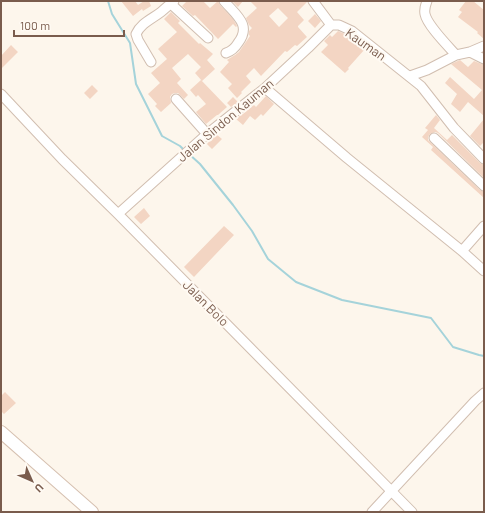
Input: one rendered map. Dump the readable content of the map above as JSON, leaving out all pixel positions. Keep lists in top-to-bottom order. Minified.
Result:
{"streets":{"street":["Kauman","Jalan Sindon Kauman","Jalan Bolo"]},"crossings":[["Kauman","Jalan Sindon Kauman"],["Jalan Sindon Kauman","Jalan Bolo"]],"scale_bar":"100 m","north":"bottom right"}
